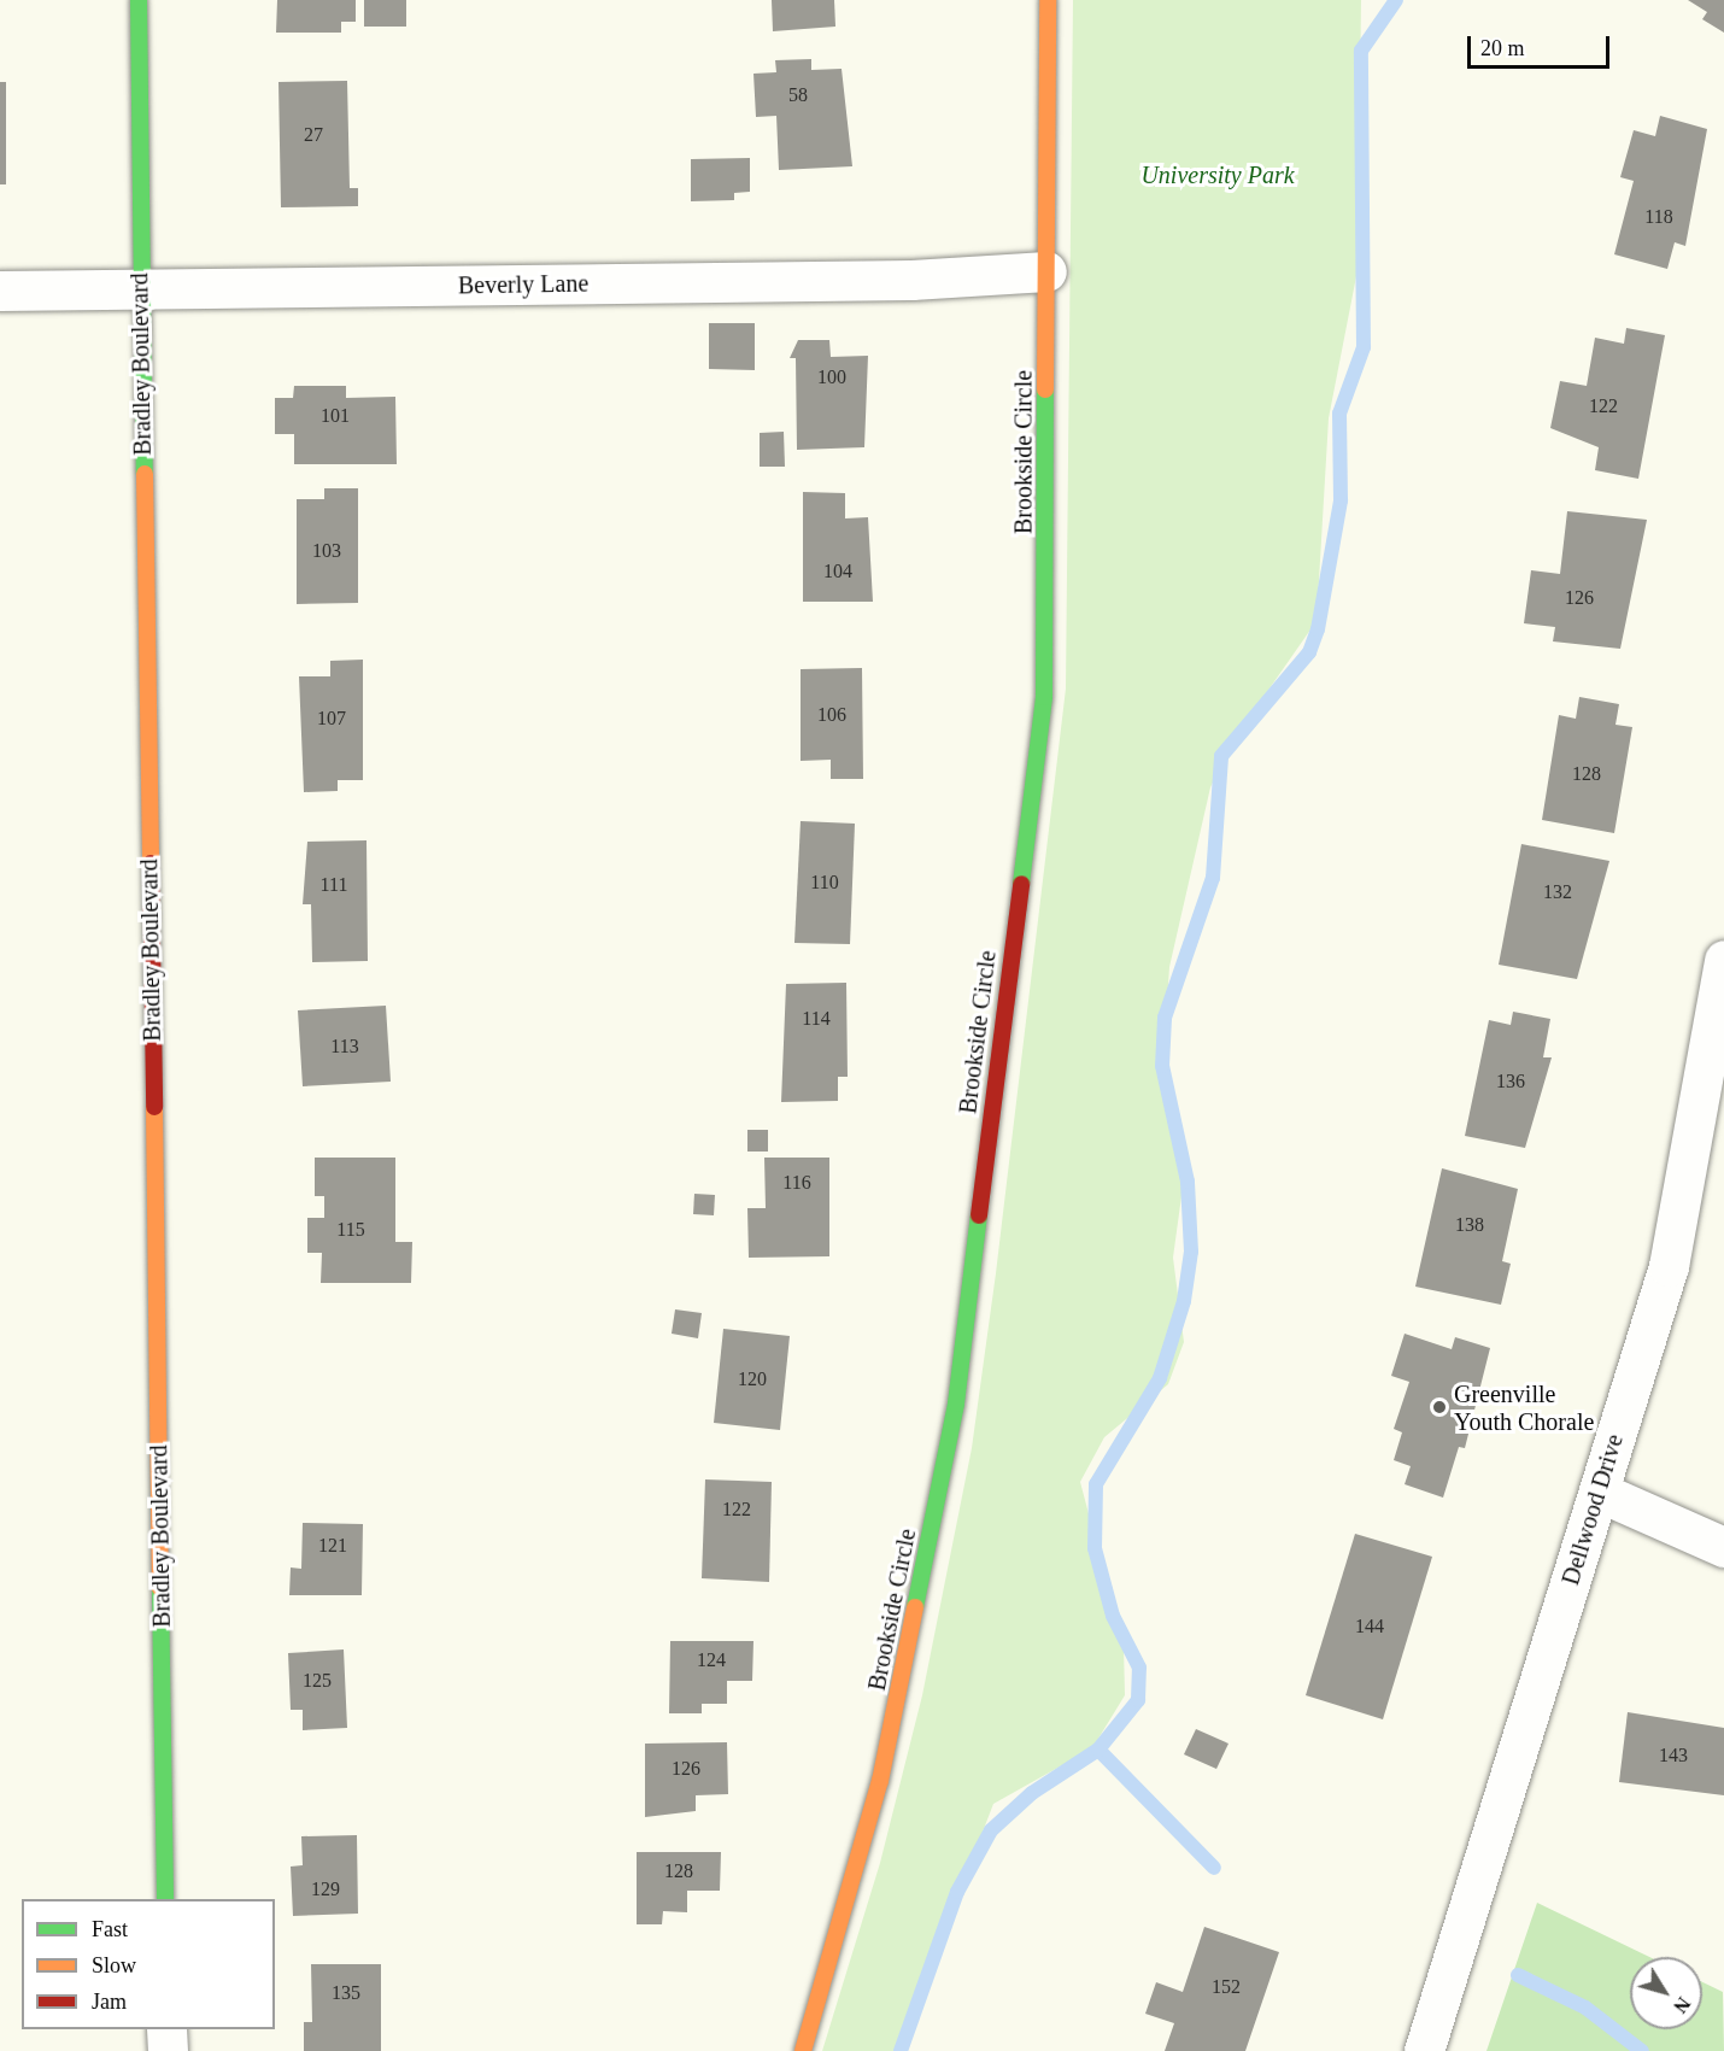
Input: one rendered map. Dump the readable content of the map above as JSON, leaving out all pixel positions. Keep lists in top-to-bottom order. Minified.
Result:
{"streets":{"street":["Beverly Lane","Bradley Boulevard","Brookside Circle","Dellwood Drive"]},"crossings":[["Beverly Lane","Bradley Boulevard"],["Beverly Lane","Brookside Circle"]],"parks":["University Park"],"places":["Greenville Youth Chorale"],"house_numbers":["58","27","118","100","122","101","103","104","126","106","107","128","110","111","132","114","113","136","116","138","115","120","122","121","144","124","125","143","126","128","129","152","135"],"legend":["Fast","Slow","Jam"],"scale_bar":"20 m","north":"bottom right"}
